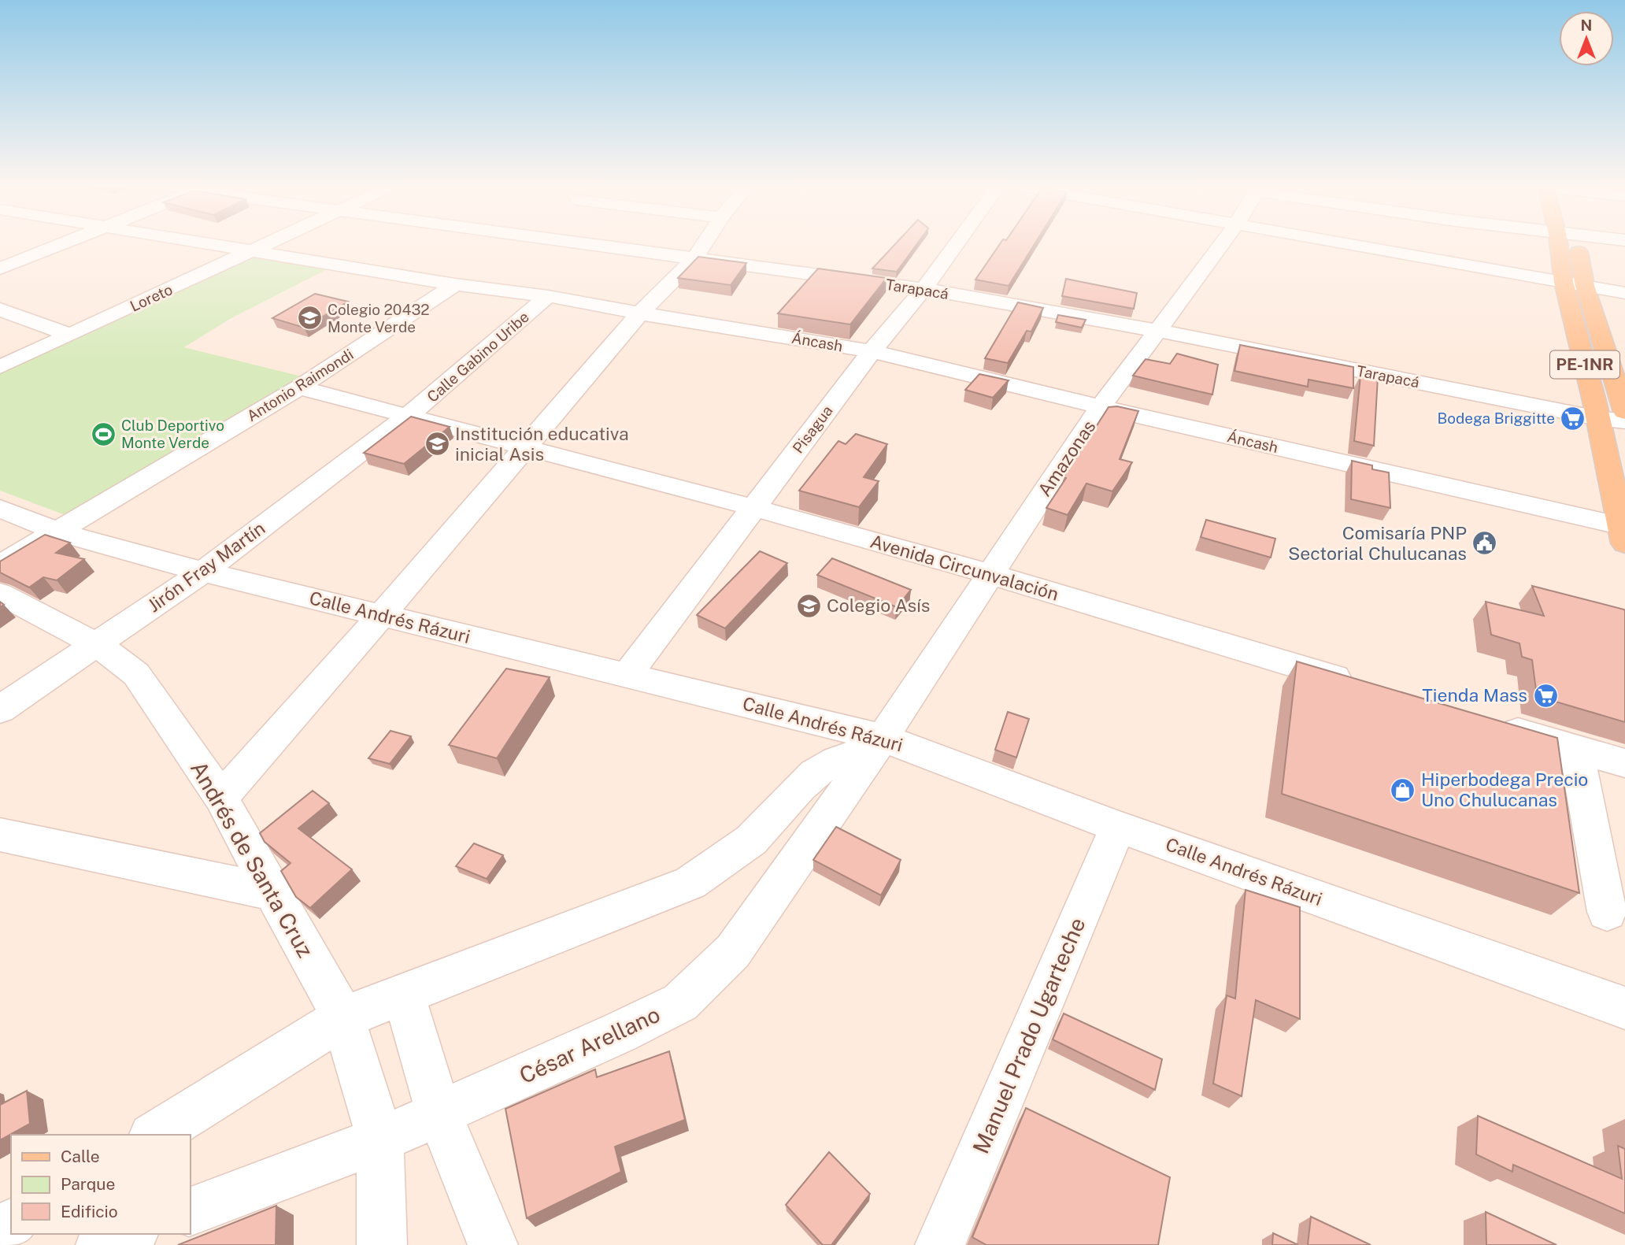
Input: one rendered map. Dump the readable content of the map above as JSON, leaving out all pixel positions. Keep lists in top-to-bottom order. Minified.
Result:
{"streets":{"main road":["PE-1NR"],"street":["Tarapacá","Loreto","Áncash","Calle Gabino Uribe","Antonio Raimondi","Pisagua","Amazonas","Jirón Fray Martín","Avenida Circunvalación","Calle Andrés Rázuri","Andrés de Santa Cruz","Manuel Prado Ugarteche","César Arellano"]},"crossings":[["Tarapacá","PE-1NR"],["Tarapacá","Pisagua"],["Tarapacá","Amazonas"],["Loreto","Áncash"],["Áncash","Calle Gabino Uribe"],["Áncash","PE-1NR"],["Áncash","Antonio Raimondi"],["Áncash","Pisagua"],["Áncash","Amazonas"],["Calle Gabino Uribe","Jirón Fray Martín"],["Calle Gabino Uribe","Avenida Circunvalación"],["Antonio Raimondi","Avenida Circunvalación"],["Antonio Raimondi","Calle Andrés Rázuri"],["Pisagua","Avenida Circunvalación"],["Pisagua","Calle Andrés Rázuri"],["Amazonas","Avenida Circunvalación"],["Amazonas","Calle Andrés Rázuri"],["Amazonas","César Arellano"],["Jirón Fray Martín","Avenida Circunvalación"],["Jirón Fray Martín","Calle Andrés Rázuri"],["Jirón Fray Martín","Andrés de Santa Cruz"],["Calle Andrés Rázuri","Manuel Prado Ugarteche"],["Calle Andrés Rázuri","César Arellano"],["Andrés de Santa Cruz","César Arellano"]],"places":{"school or university":["Colegio 20432 Monte Verde","Institución educativa inicial Asis","Colegio Asís"],"supermarket":["Bodega Briggitte","Tienda Mass"],"sports":["Club Deportivo Monte Verde"],"public building":["Comisaría PNP Sectorial Chulucanas"],"shop":["Hiperbodega Precio Uno Chulucanas"]},"legend":["Calle","Parque","Edificio"],"north":"top"}
